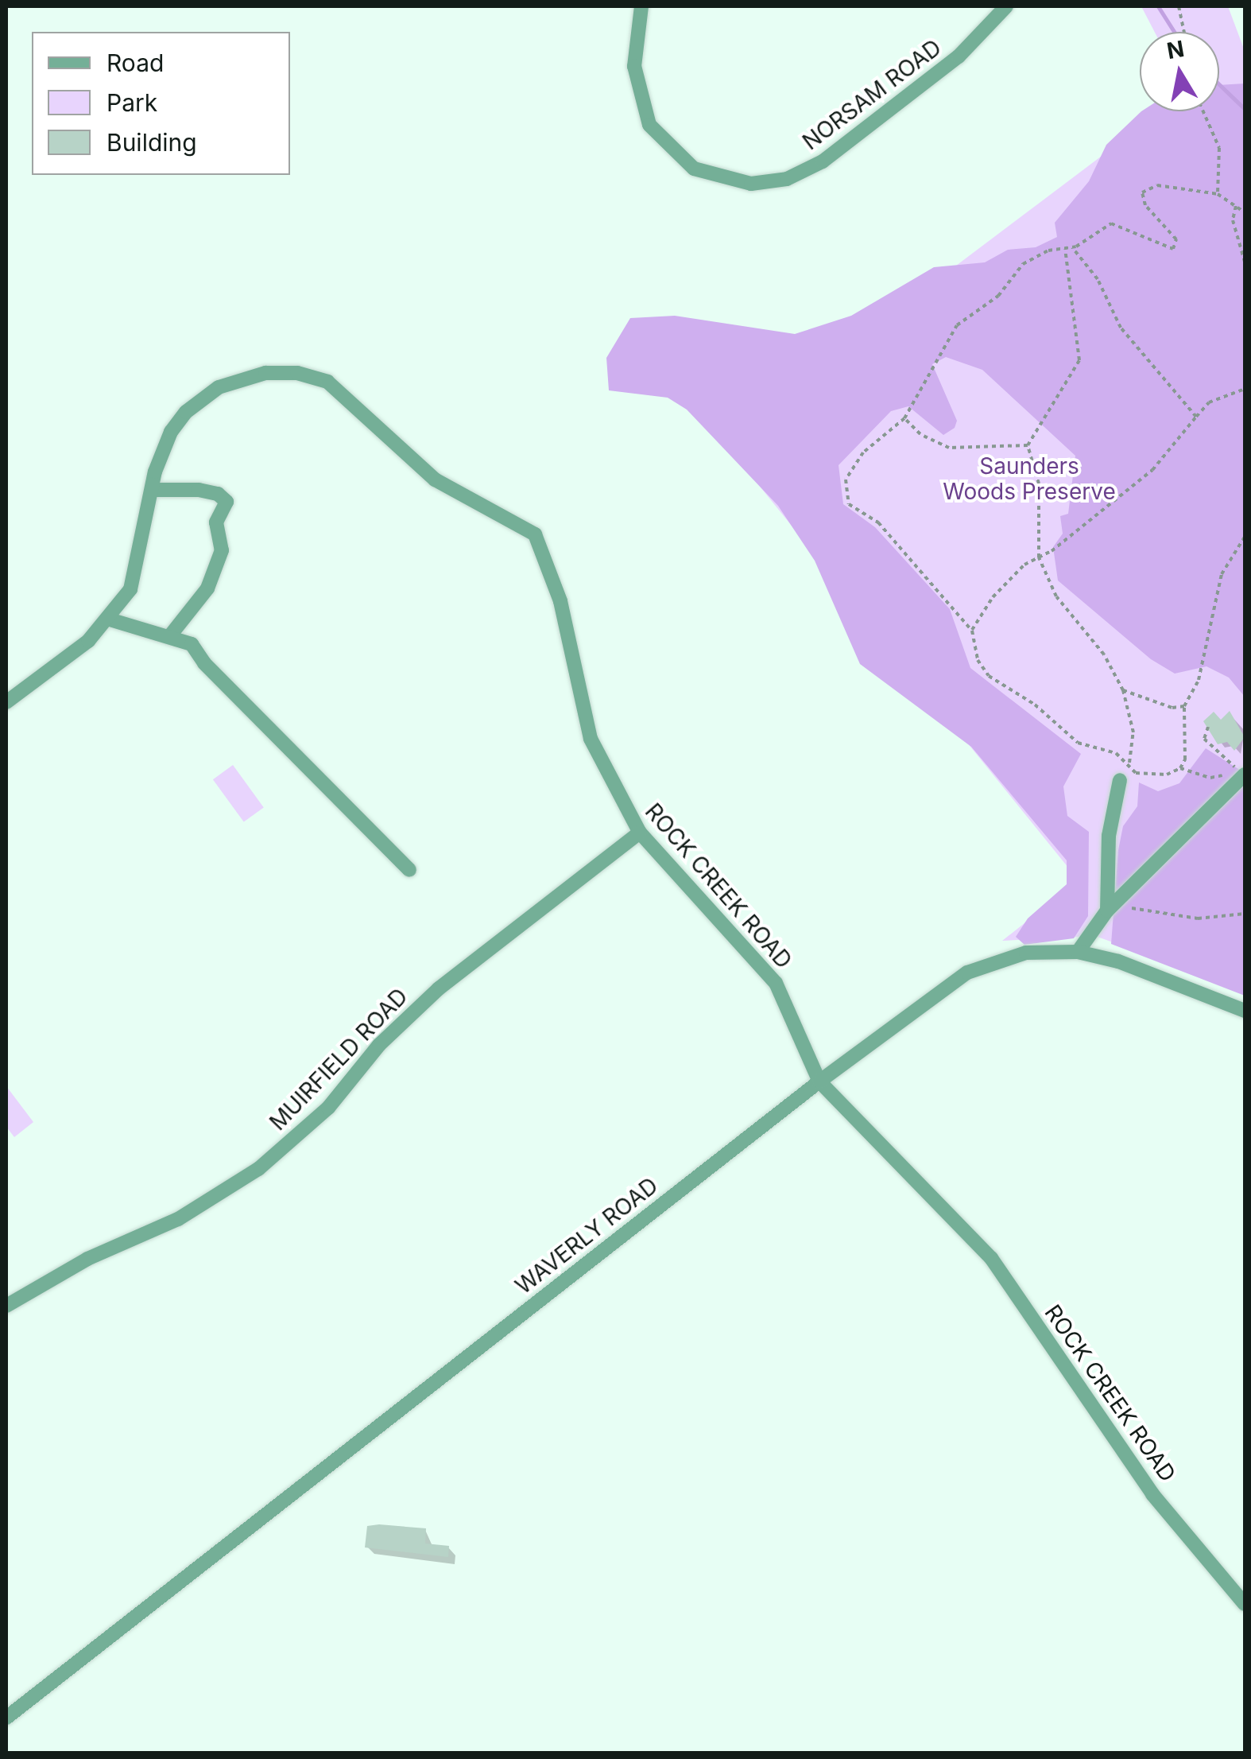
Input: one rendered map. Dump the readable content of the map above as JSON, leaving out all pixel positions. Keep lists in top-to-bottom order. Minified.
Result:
{"streets":{"street":["NORSAM ROAD","ROCK CREEK ROAD","MUIRFIELD ROAD","WAVERLY ROAD"]},"crossings":[["ROCK CREEK ROAD","MUIRFIELD ROAD"],["ROCK CREEK ROAD","WAVERLY ROAD"]],"parks":["Saunders Woods Preserve"],"legend":["Road","Park","Building"],"north":"top"}
